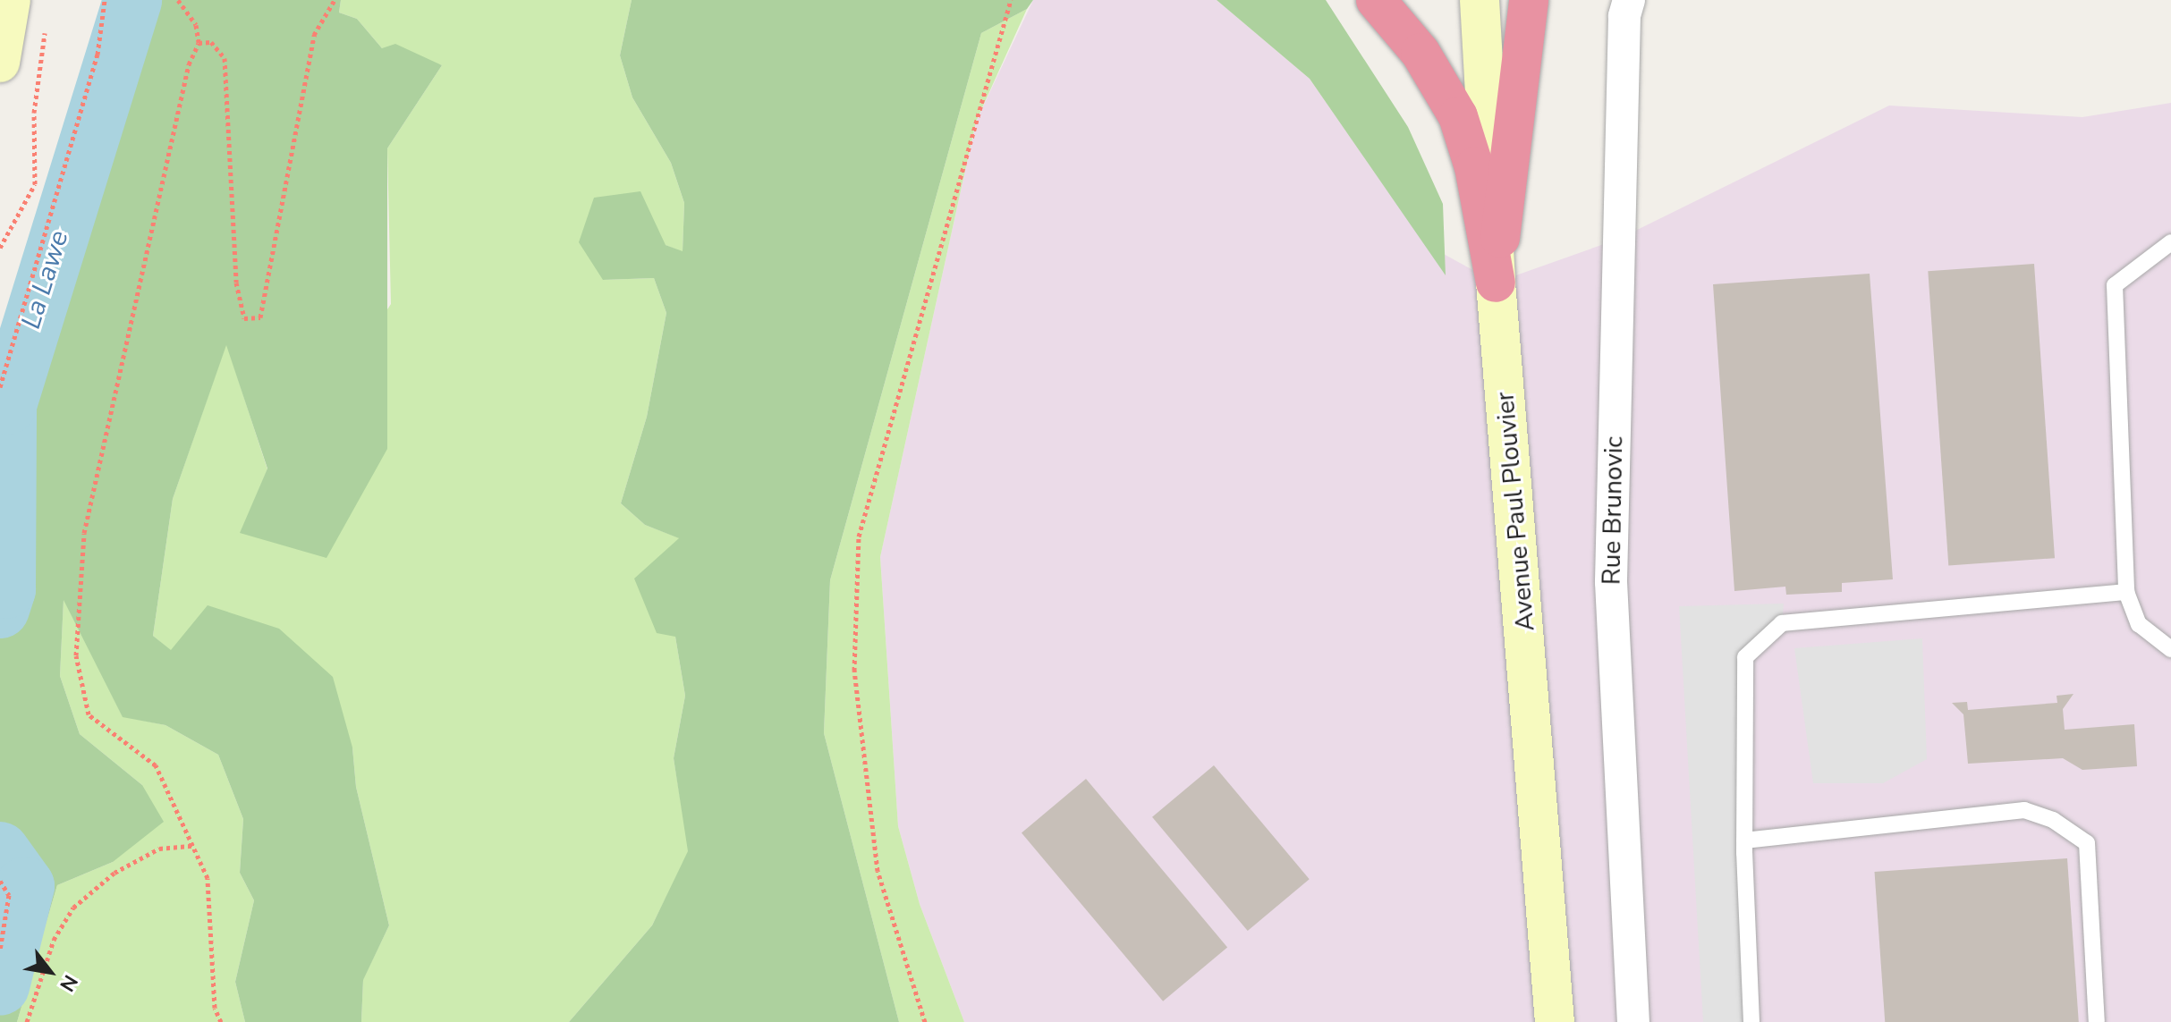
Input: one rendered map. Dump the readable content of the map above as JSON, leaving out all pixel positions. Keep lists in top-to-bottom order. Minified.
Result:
{"streets":{"main road":["Avenue Paul Plouvier"],"street":["Rue Brunovic"]},"water":["La Lawe"],"north":"bottom right"}
